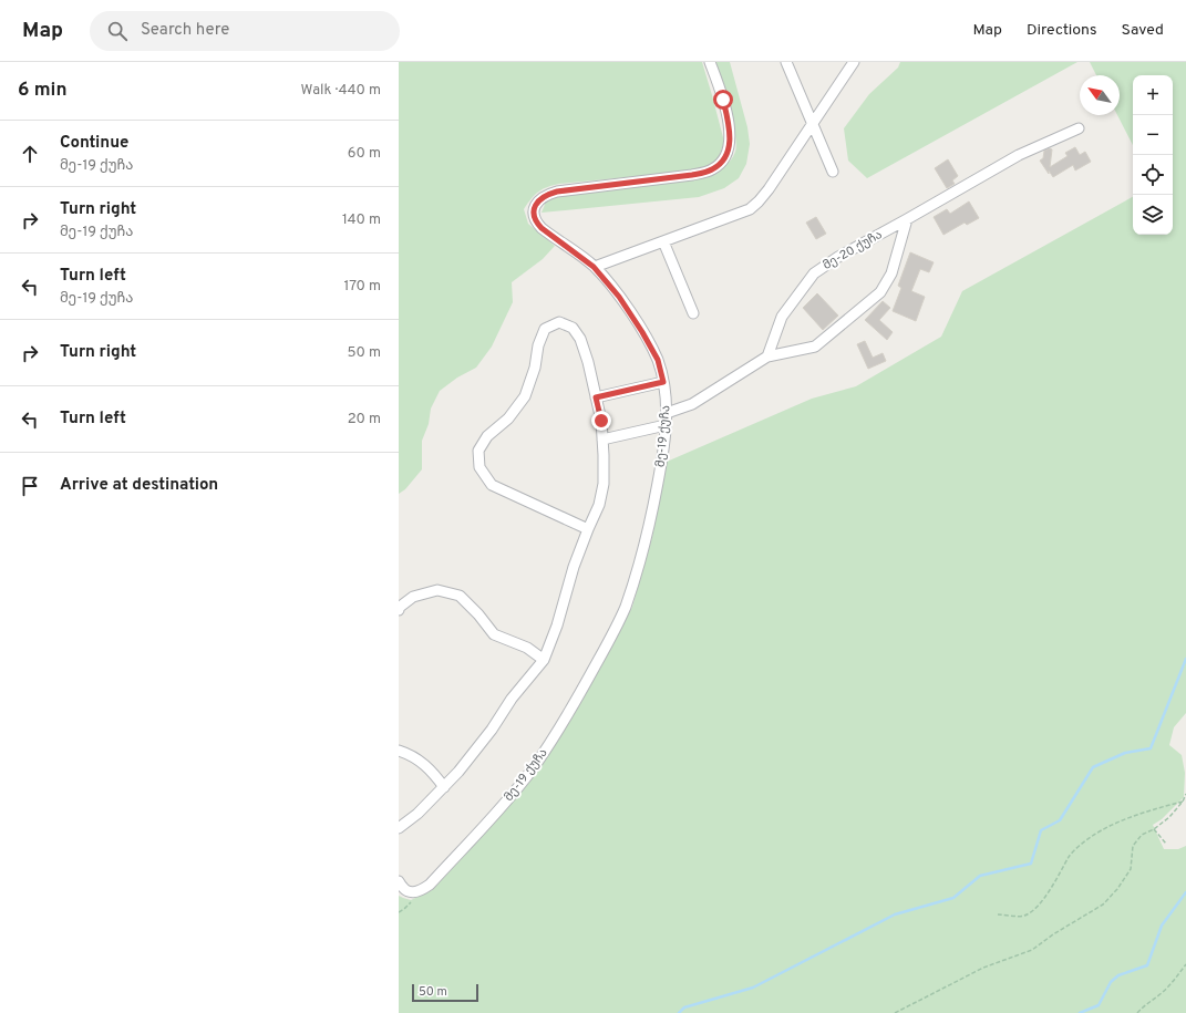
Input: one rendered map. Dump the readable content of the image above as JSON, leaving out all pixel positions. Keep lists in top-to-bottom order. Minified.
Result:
{"streets":{"street":["მე-20 ქუჩა","მე-19 ქუჩა"]},"scale_bar":"50 m","north":"top left","page":{"header":"Map","search":"Search here","nav":["Map","Directions","Saved"],"heading":["6 min","Walk · 440 m"],"map_buttons":["+","−"],"list":[["Continue","მე-19 ქუჩა","60 m"],["Turn right","მე-19 ქუჩა","140 m"],["Turn left","მე-19 ქუჩა","170 m"],["Turn right","50 m"],["Turn left","20 m"],"Arrive at destination"],"scale":"50 m"}}
